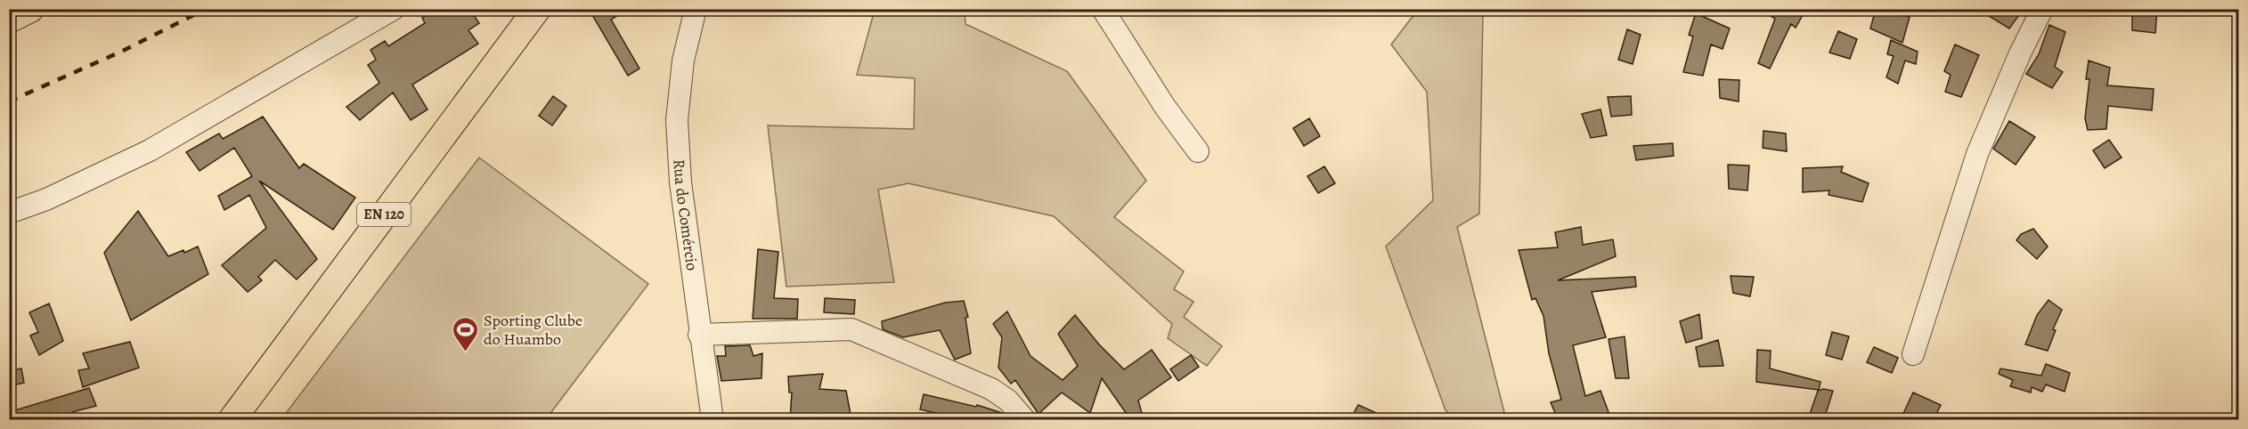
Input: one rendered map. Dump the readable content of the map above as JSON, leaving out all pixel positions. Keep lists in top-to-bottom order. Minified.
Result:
{"streets":{"main road":["EN 120"],"street":["Rua do Comércio"]},"places":{"sports":["Sporting Clube do Huambo"]}}
